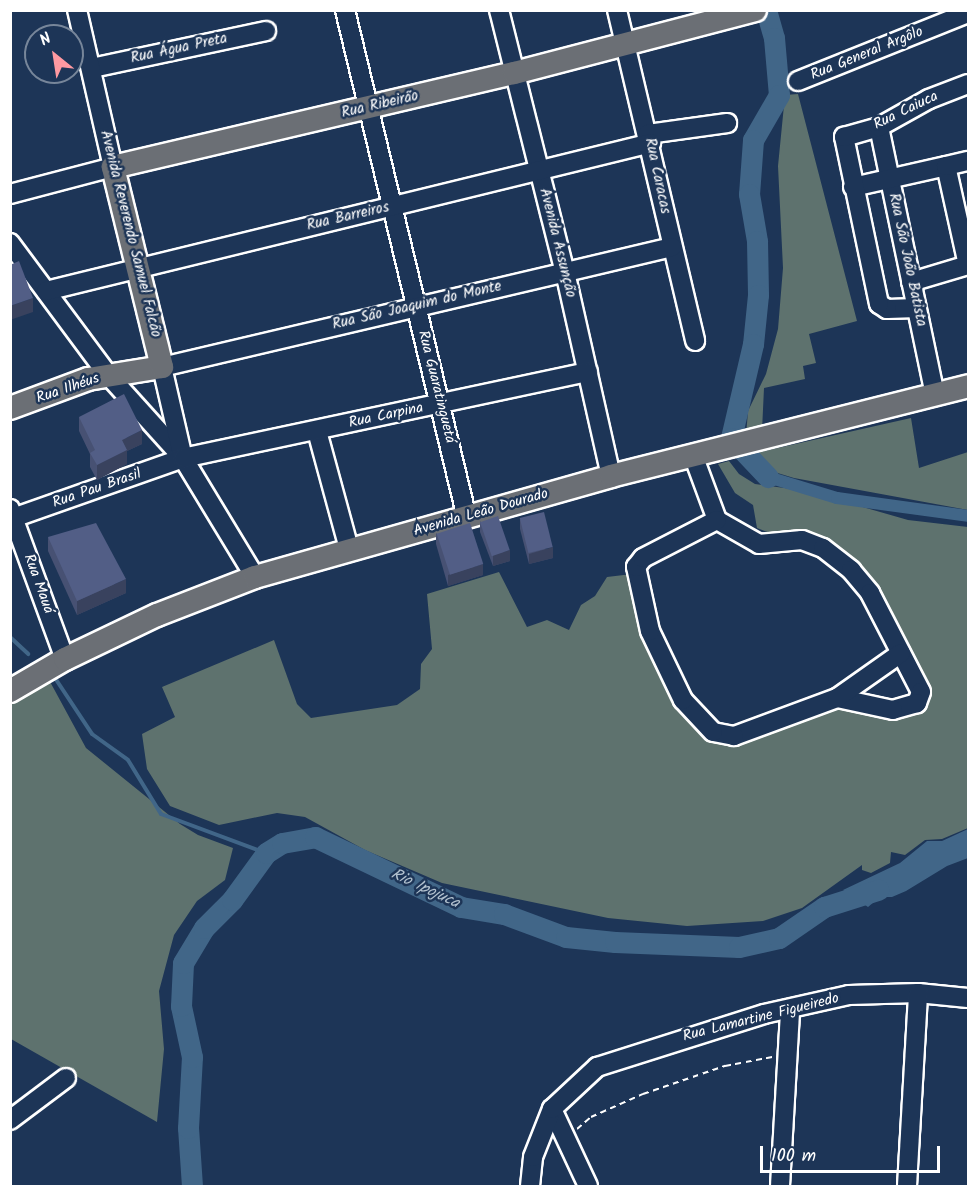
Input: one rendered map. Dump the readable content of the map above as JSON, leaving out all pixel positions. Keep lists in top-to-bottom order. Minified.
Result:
{"streets":{"main road":["Rua Ribeirão","Avenida Reverendo Samuel Falcão","Rua Ilhéus","Avenida Leão Dourado"],"street":["Rua Água Preta","Rua General Argôlo","Rua Caiuca","Rua Caracas","Rua Barreiros","Avenida Assunção","Rua São João Batista","Rua São Joaquim do Monte","Rua Guaratinguetá","Rua Carpina","Rua Pau Brasil","Rua Mauá","Rua Lamartine Figueiredo"]},"crossings":[["Rua Água Preta","Avenida Reverendo Samuel Falcão"],["Rua Ribeirão","Rua Caracas"],["Rua Ribeirão","Avenida Reverendo Samuel Falcão"],["Rua Ribeirão","Avenida Assunção"],["Rua Ribeirão","Rua Guaratinguetá"],["Rua Caiuca","Rua São João Batista"],["Rua Caracas","Rua Barreiros"],["Rua Caracas","Rua São Joaquim do Monte"],["Rua Barreiros","Avenida Reverendo Samuel Falcão"],["Rua Barreiros","Avenida Assunção"],["Rua Barreiros","Rua Guaratinguetá"],["Avenida Reverendo Samuel Falcão","Rua São Joaquim do Monte"],["Avenida Reverendo Samuel Falcão","Rua Ilhéus"],["Avenida Reverendo Samuel Falcão","Rua Carpina"],["Avenida Reverendo Samuel Falcão","Rua Pau Brasil"],["Avenida Assunção","Rua São Joaquim do Monte"],["Avenida Assunção","Rua Carpina"],["Avenida Assunção","Avenida Leão Dourado"],["Rua São João Batista","Avenida Leão Dourado"],["Rua São Joaquim do Monte","Rua Guaratinguetá"],["Rua São Joaquim do Monte","Rua Ilhéus"],["Rua Guaratinguetá","Rua Carpina"],["Rua Guaratinguetá","Avenida Leão Dourado"],["Rua Carpina","Rua Pau Brasil"],["Rua Pau Brasil","Rua Mauá"],["Avenida Leão Dourado","Rua Mauá"]],"water":["Rio Ipojuca"],"scale_bar":"100 m","north":"top left"}
